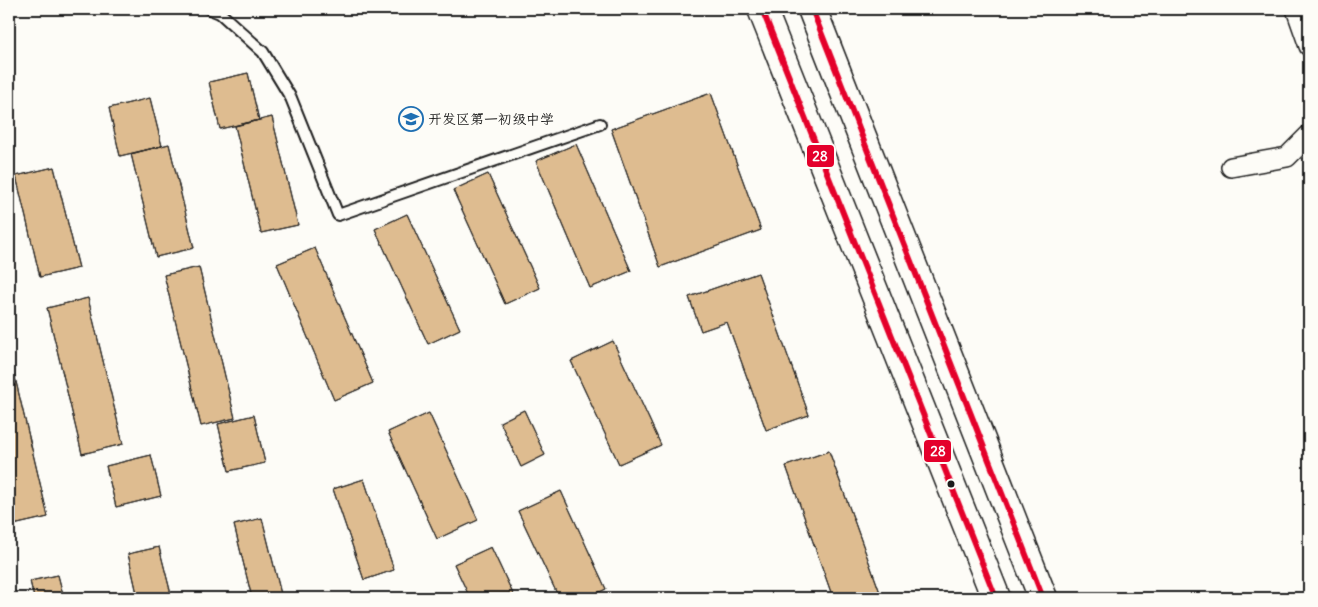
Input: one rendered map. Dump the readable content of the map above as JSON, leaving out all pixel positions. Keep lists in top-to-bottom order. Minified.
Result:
{"places":{"school or university":["开发区第一初级中学"]},"lines":["transit line 28"]}
